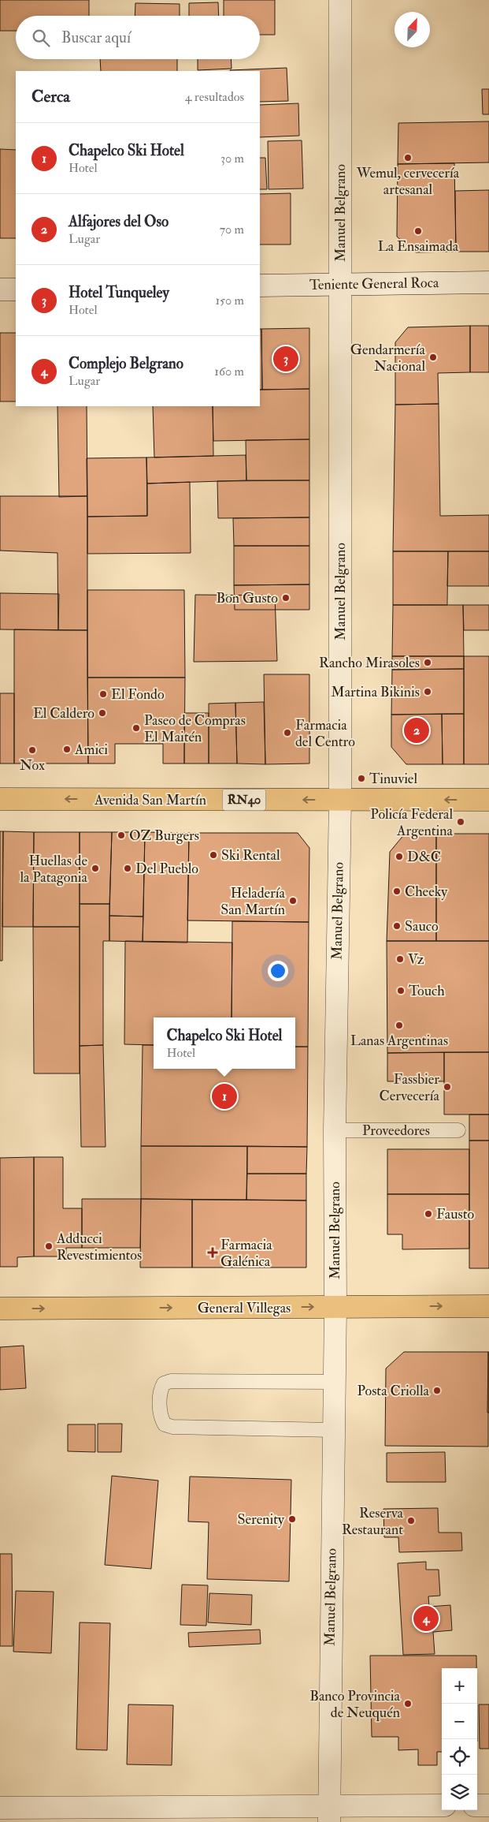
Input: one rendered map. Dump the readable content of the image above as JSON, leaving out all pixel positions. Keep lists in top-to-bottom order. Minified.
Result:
{"streets":{"main road":["Avenida San Martín","RN40","General Villegas"],"street":["Manuel Belgrano","Teniente General Roca"],"lane":["Proveedores"]},"crossings":[["Manuel Belgrano","Teniente General Roca"],["Manuel Belgrano","Avenida San Martín"],["Manuel Belgrano","Proveedores"],["Manuel Belgrano","General Villegas"]],"one_way":["Avenida San Martín","General Villegas"],"places":{"other":["Wemul, cervecería artesanal","La Ensaimada","Gendarmería Nacional","Bon Gusto","Rancho Mirasoles","Martina Bikinis","El Fondo","El Caldero","Paseo de Compras El Maitén","Farmacia del Centro","Amici","Nox","Tinuviel","Policía Federal Argentina","OZ Burgers","Ski Rental","D&C","Huellas de la Patagonia","Del Pueblo","Cheeky","Heladería San Martín","Sauco","Vz","Touch","Lanas Argentinas","Fassbier Cervecería","Fausto","Adducci Revestimientos","Posta Criolla","Serenity","Reserva Restaurant","Banco Provincia de Neuquén"],"health":["Farmacia Galénica"]},"north":"top right","page":{"search":"Buscar aquí","heading":["Cerca","4 resultados"],"list":[{"mark":"1","name":"Chapelco Ski Hotel","note":"Hotel","value":"30 m"},{"mark":"2","name":"Alfajores del Oso","note":"Lugar","value":"70 m"},{"mark":"3","name":"Hotel Tunqueley","note":"Hotel","value":"150 m"},{"mark":"4","name":"Complejo Belgrano","note":"Lugar","value":"160 m"}],"pins":["3","2","1","4"],"popup":["Chapelco Ski Hotel","Hotel"],"map_buttons":["+","−"]}}
